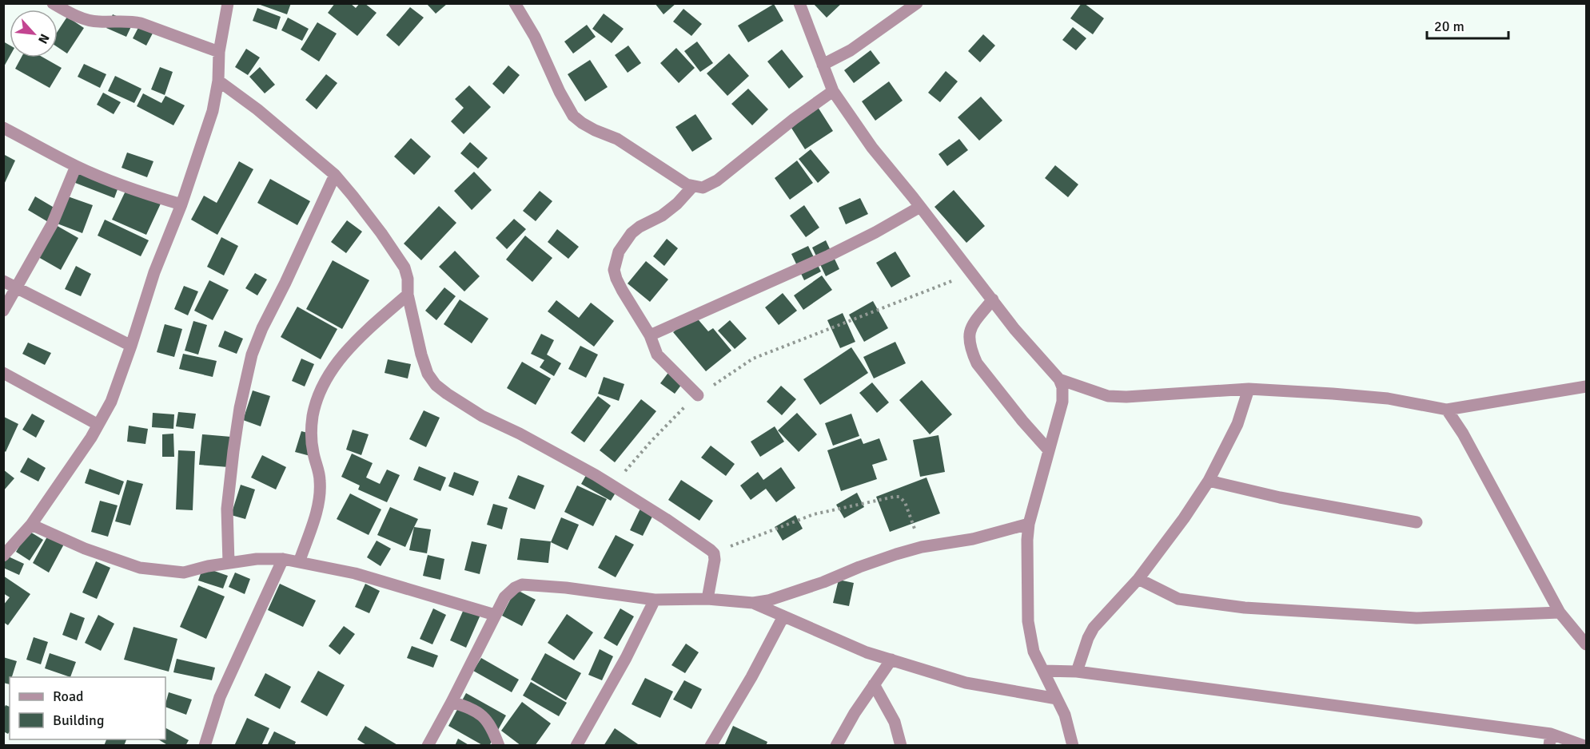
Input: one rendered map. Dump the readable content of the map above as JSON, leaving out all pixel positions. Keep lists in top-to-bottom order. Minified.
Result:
{"legend":["Road","Building"],"scale_bar":"20 m","north":"bottom right"}
